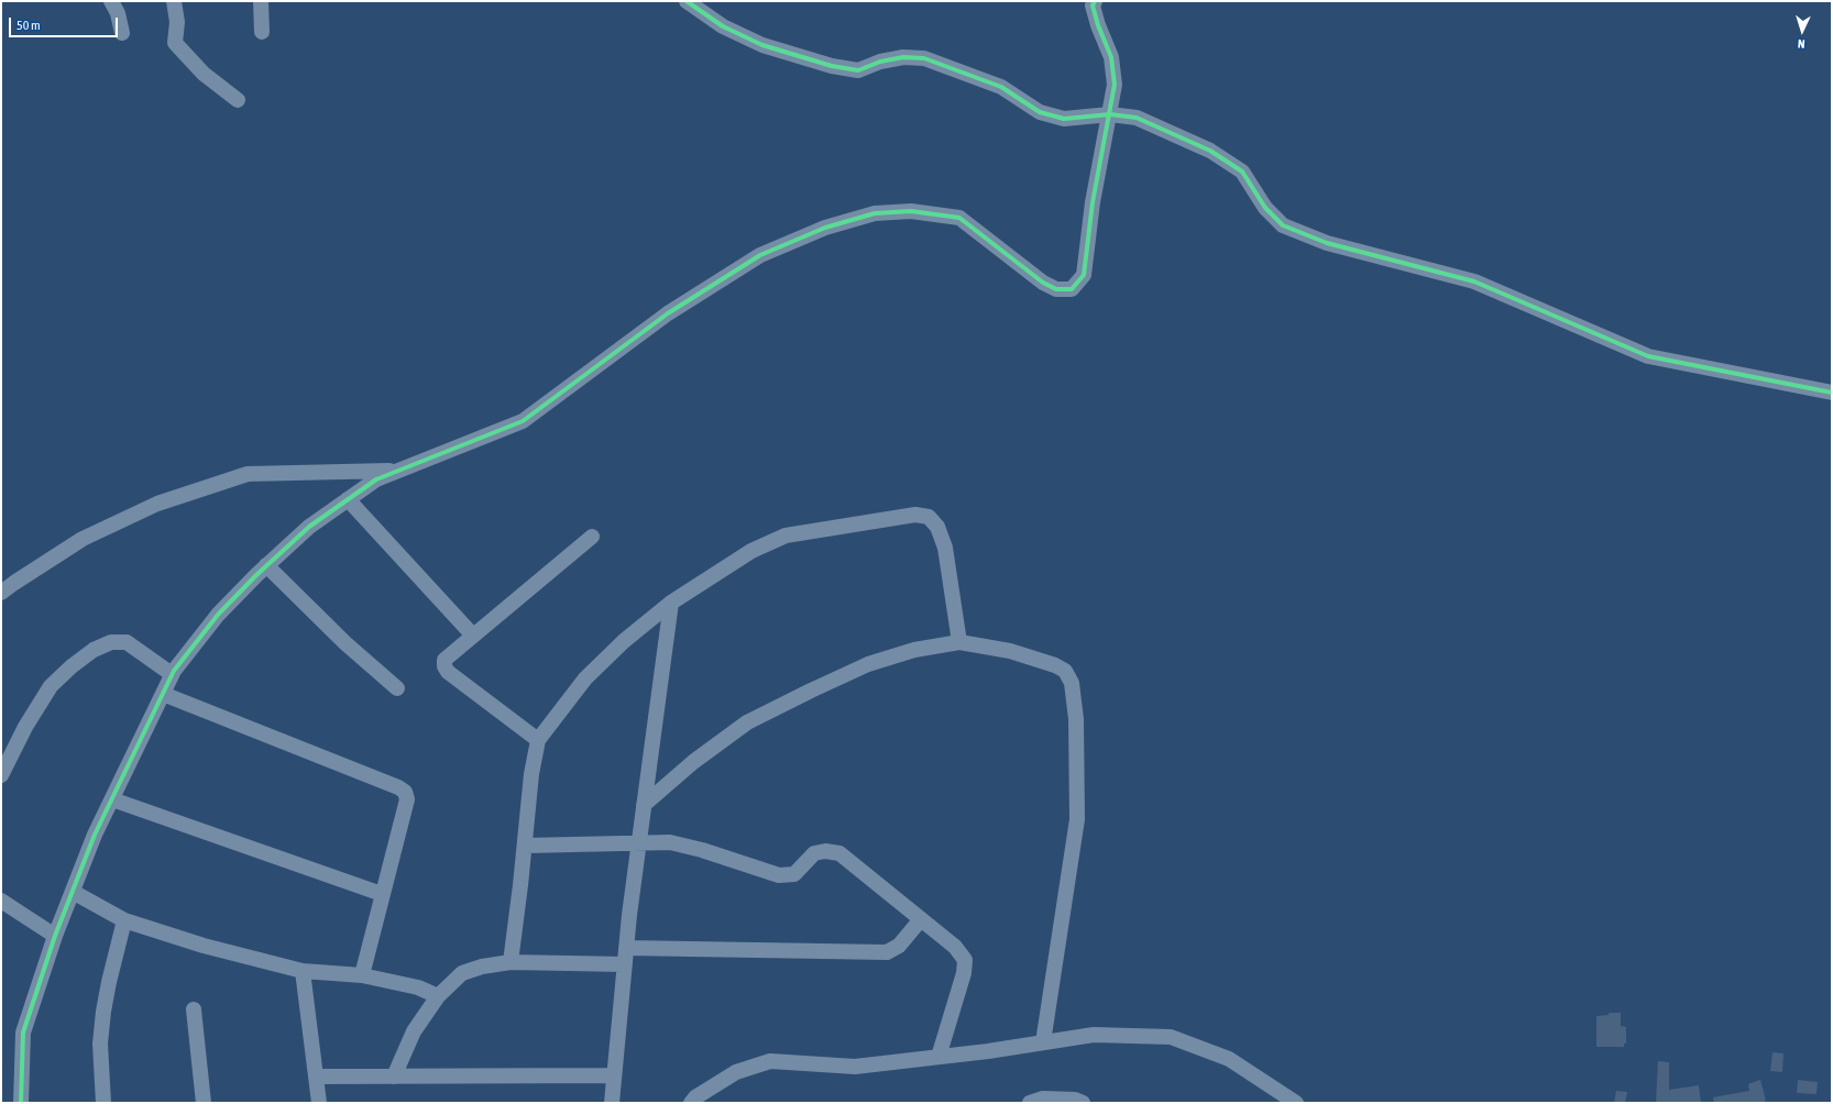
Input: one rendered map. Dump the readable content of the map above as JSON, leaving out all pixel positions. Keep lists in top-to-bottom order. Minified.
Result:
{"scale_bar":"50 m","north":"bottom"}
